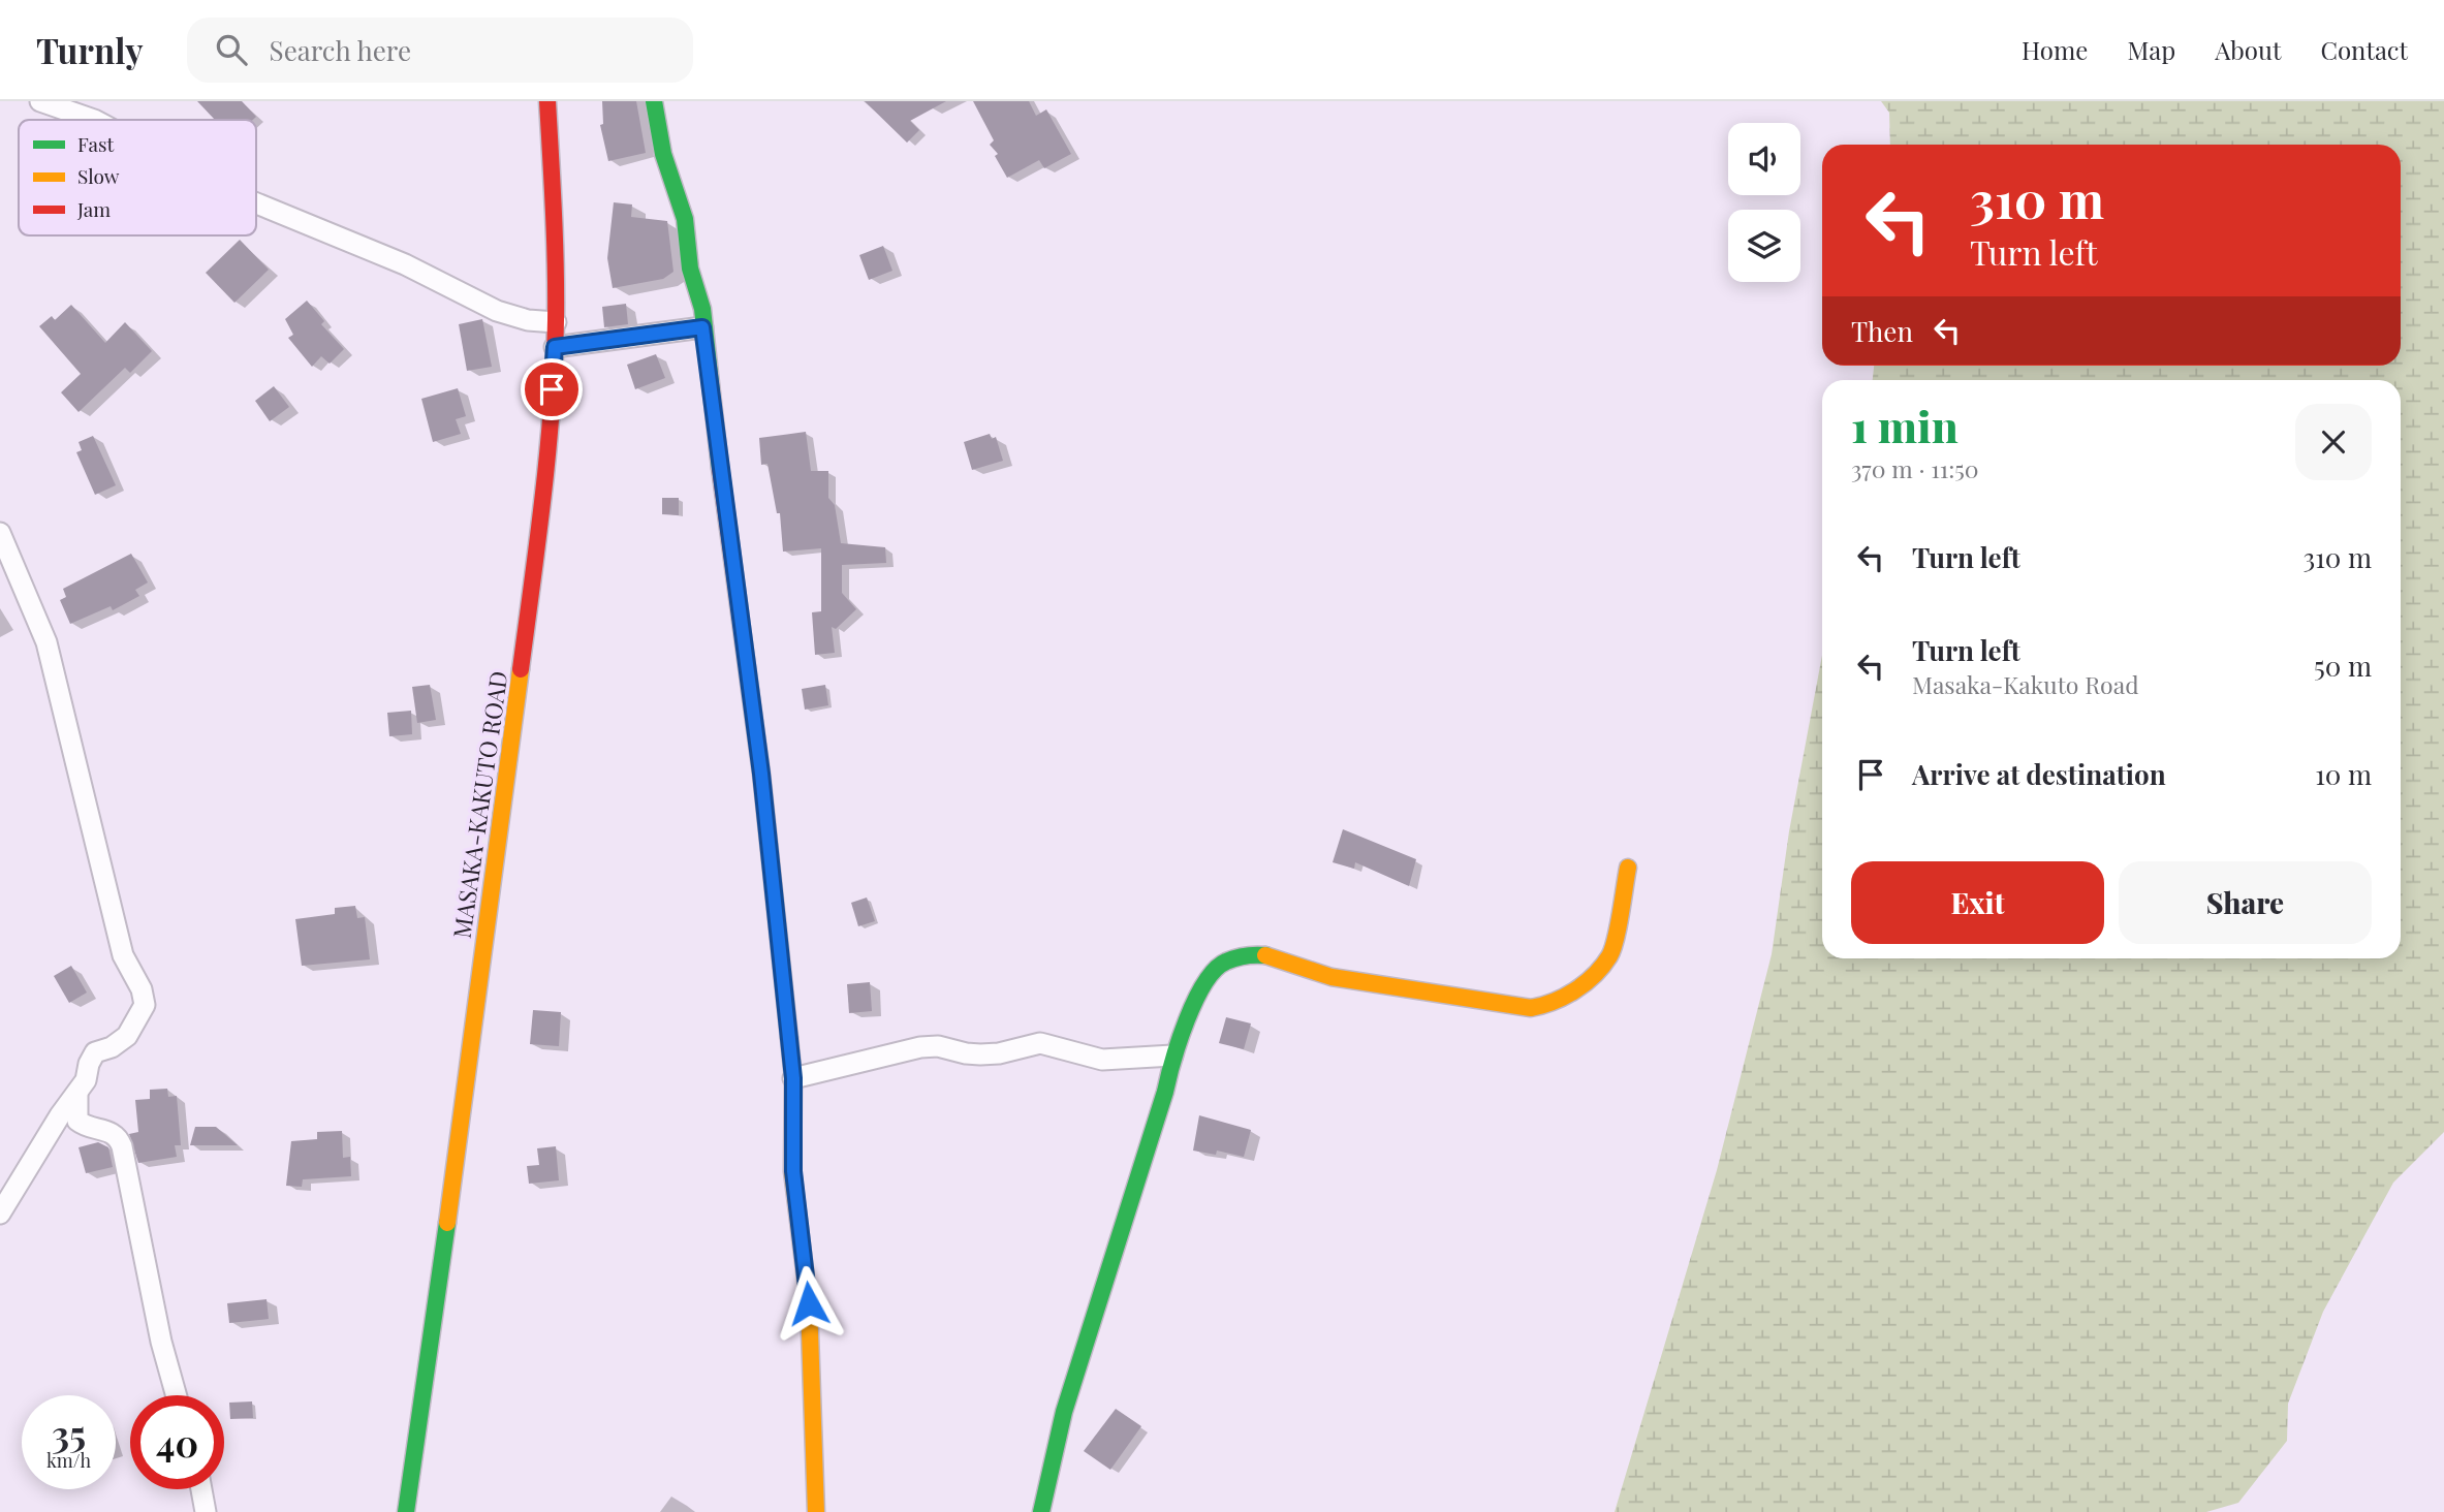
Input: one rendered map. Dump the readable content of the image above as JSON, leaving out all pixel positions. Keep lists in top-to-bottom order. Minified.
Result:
{"streets":{"main road":["MASAKA-KAKUTO ROAD"]},"legend":["Fast","Slow","Jam"],"page":{"header":"Turnly","search":"Search here","nav":["Home","Map","About","Contact"],"turn":["310 m","Turn left"],"then":"Then","heading":["1 min","370 m · 11:50"],"list":[{"name":"Turn left","value":"310 m"},{"name":"Turn left","note":"Masaka-Kakuto Road","value":"50 m"},{"name":"Arrive at destination","value":"10 m"}],"buttons":["Exit","Share"],"speed":"35 km/h","limit":"40"}}
